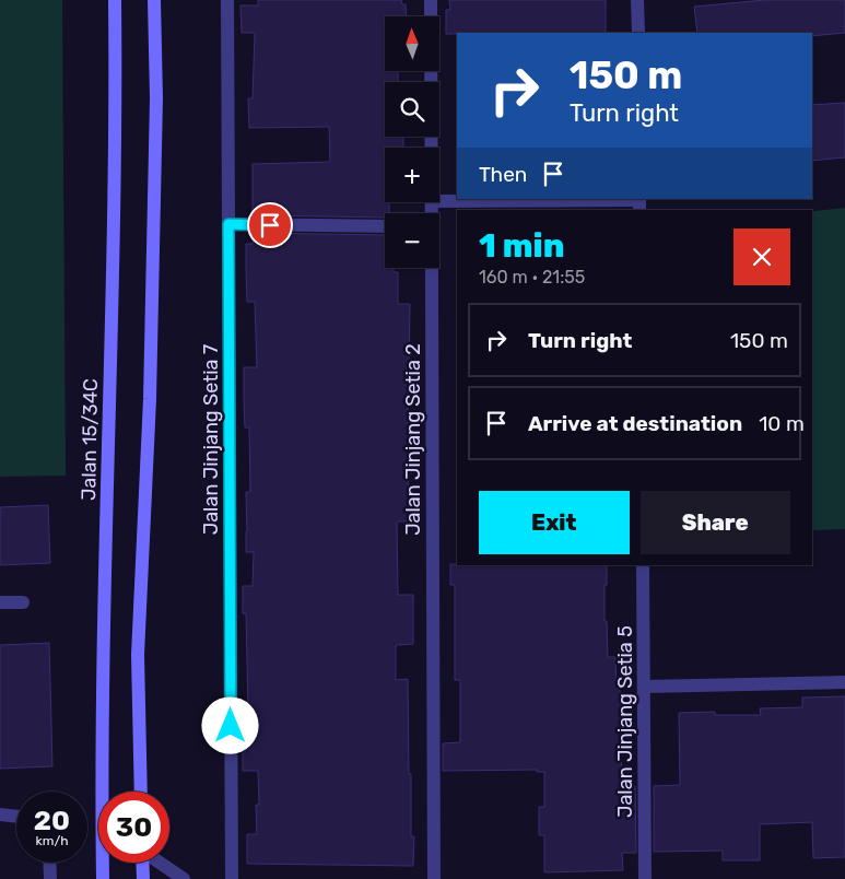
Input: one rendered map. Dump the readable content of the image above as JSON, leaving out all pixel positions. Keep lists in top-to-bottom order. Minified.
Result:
{"streets":{"street":["Jalan 15/34C","Jalan Jinjang Setia 7","Jalan Jinjang Setia 2","Jalan Jinjang Setia 5"]},"north":"top","page":{"map_buttons":["+","−"],"turn":["150 m","Turn right"],"then":"Then","heading":["1 min","160 m · 21:55"],"list":[{"name":"Turn right","value":"150 m"},{"name":"Arrive at destination","value":"10 m"}],"buttons":["Exit","Share"],"speed":"20 km/h","limit":"30"}}
